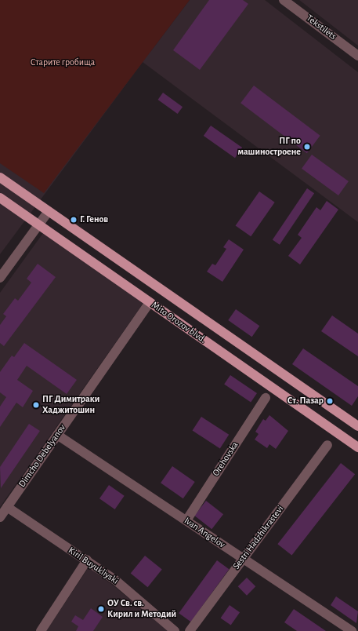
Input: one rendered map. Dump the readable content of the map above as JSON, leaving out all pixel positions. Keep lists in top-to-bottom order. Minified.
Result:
{"streets":{"main road":["Mito Orozov blvd."],"street":["Tekstilets","Dimcho Debelyanov","Orehovska","Ivan Angelov","Sestri Hadzhikrastevi","Kiril Buyukliyski"]},"crossings":[["Mito Orozov blvd.","Dimcho Debelyanov"],["Dimcho Debelyanov","Ivan Angelov"],["Dimcho Debelyanov","Kiril Buyukliyski"],["Orehovska","Ivan Angelov"],["Ivan Angelov","Sestri Hadzhikrastevi"]],"parks":["Старите гробища"],"places":["ПГ по машиностроене","Г. Генов","Ст. Пазар","ПГ Димитраки Хаджитошин","ОУ Св. св. Кирил и Методий"]}
